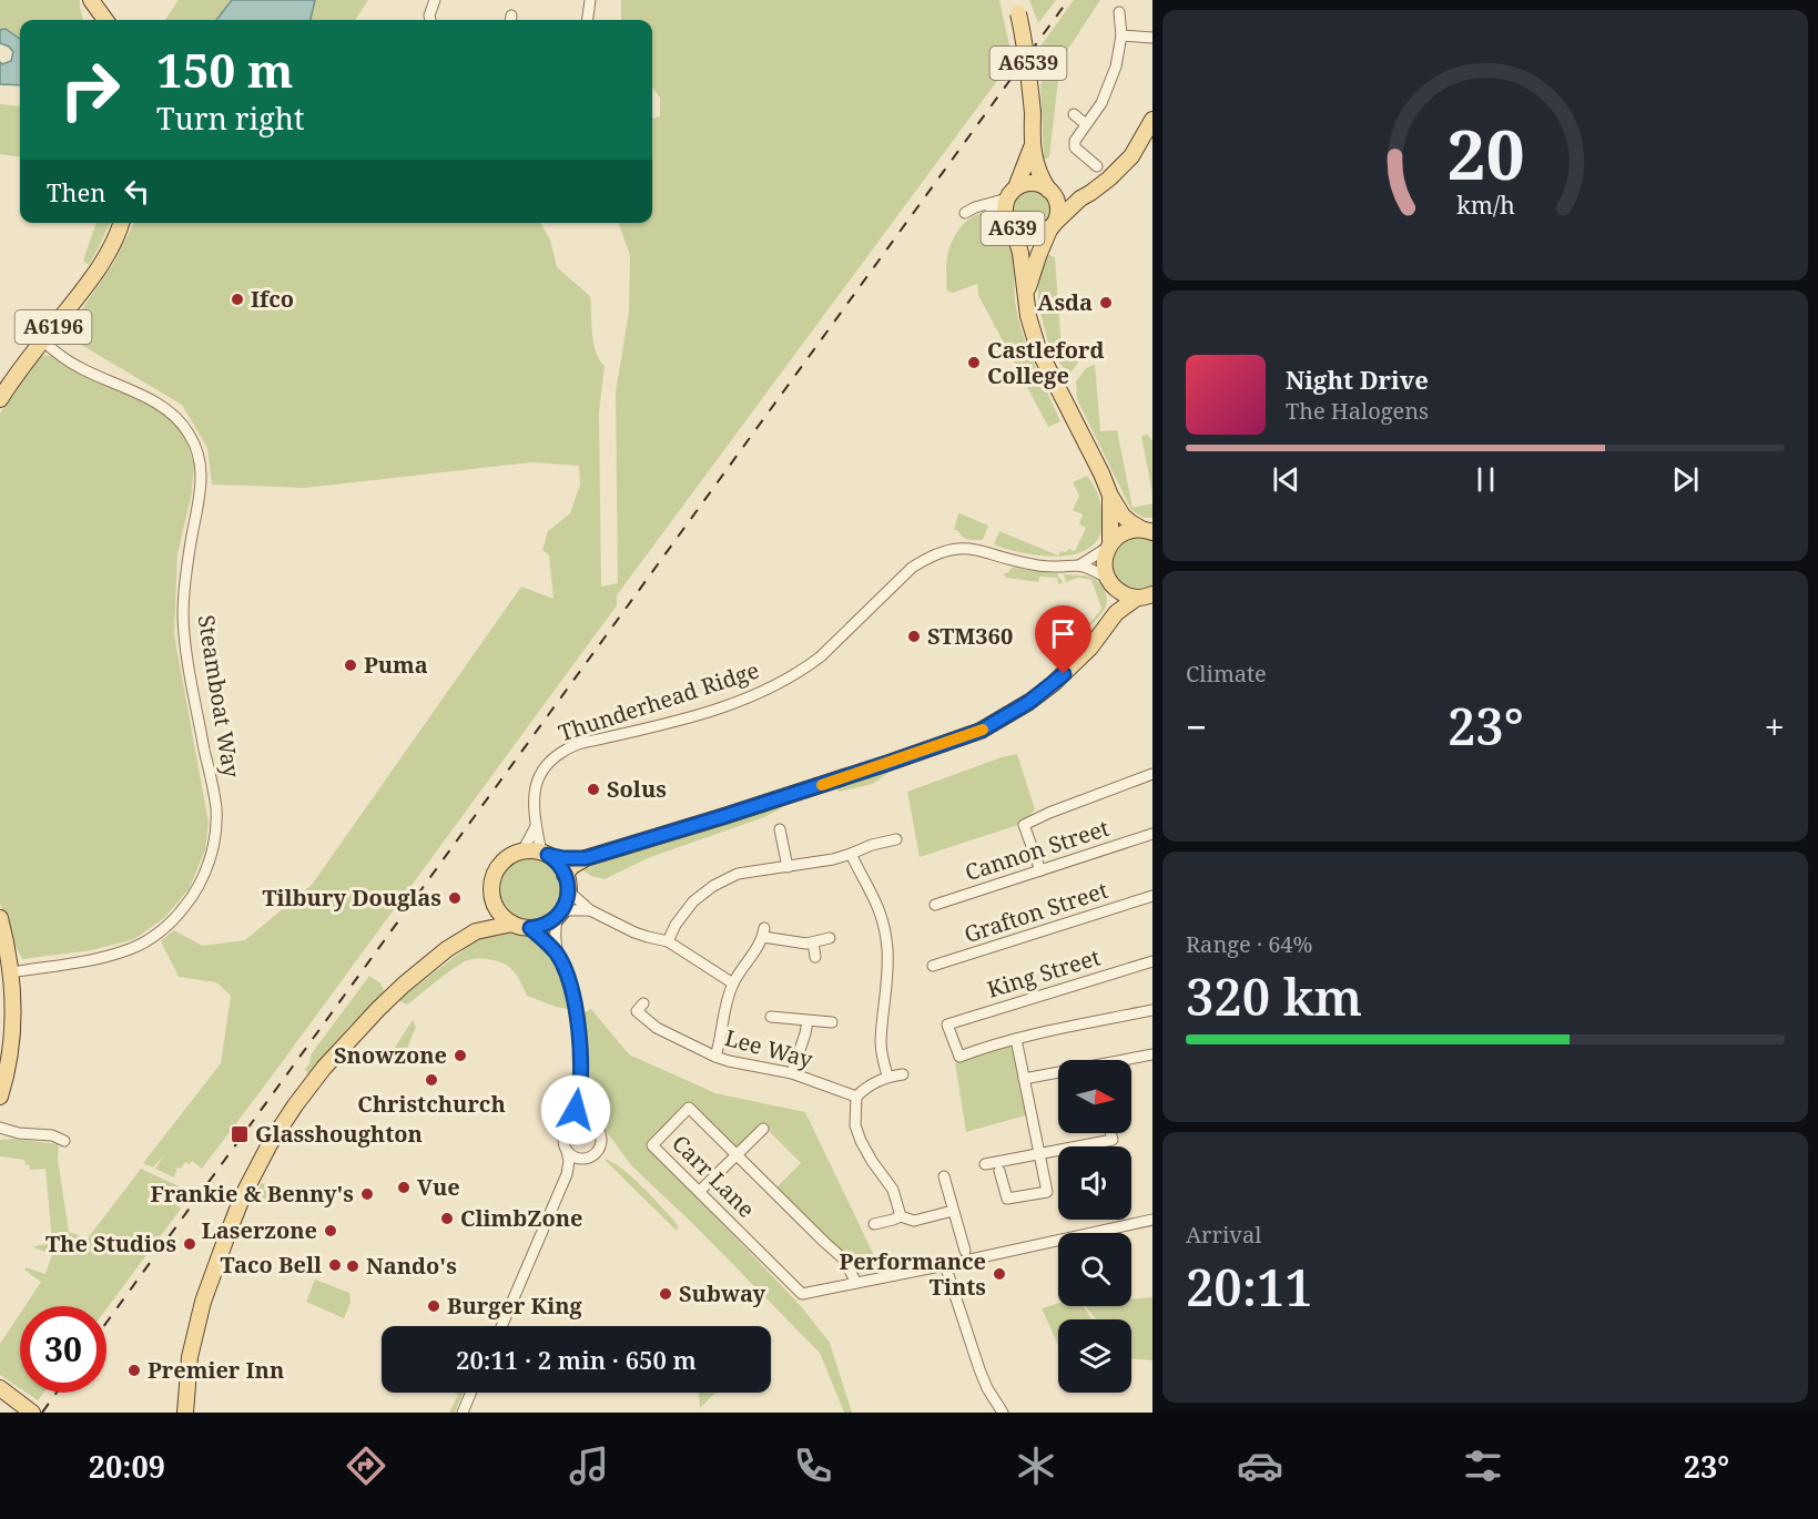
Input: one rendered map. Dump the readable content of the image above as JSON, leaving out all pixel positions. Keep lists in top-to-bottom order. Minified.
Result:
{"streets":{"main road":["A6539","A639","A6196"],"street":["Steamboat Way","Thunderhead Ridge","Cannon Street","Grafton Street","King Street","Lee Way","Carr Lane"]},"crossings":[["A6539","A639"],["A6196","Steamboat Way"]],"places":{"other":["Ifco","Asda","Castleford College","STM360","Puma","Solus","Tilbury Douglas","Snowzone","Christchurch","Vue","Frankie & Benny's","ClimbZone","Laserzone","The Studios","Taco Bell","Nando's","Performance Tints","Subway","Burger King","Premier Inn"],"transit":["Glasshoughton"]},"north":"right","page":{"turn":["150 m","Turn right"],"then":"Then","song":["Night Drive","The Halogens"],"tile":["Climate",["Range · 64%","320 km"],["Arrival","20:11"]],"heat":["−","23°","+"],"limit":"30","trip":"20:11 · 2 min · 650 m","tabs":["20:09","23°"],"gauge":["20","km/h"]}}
